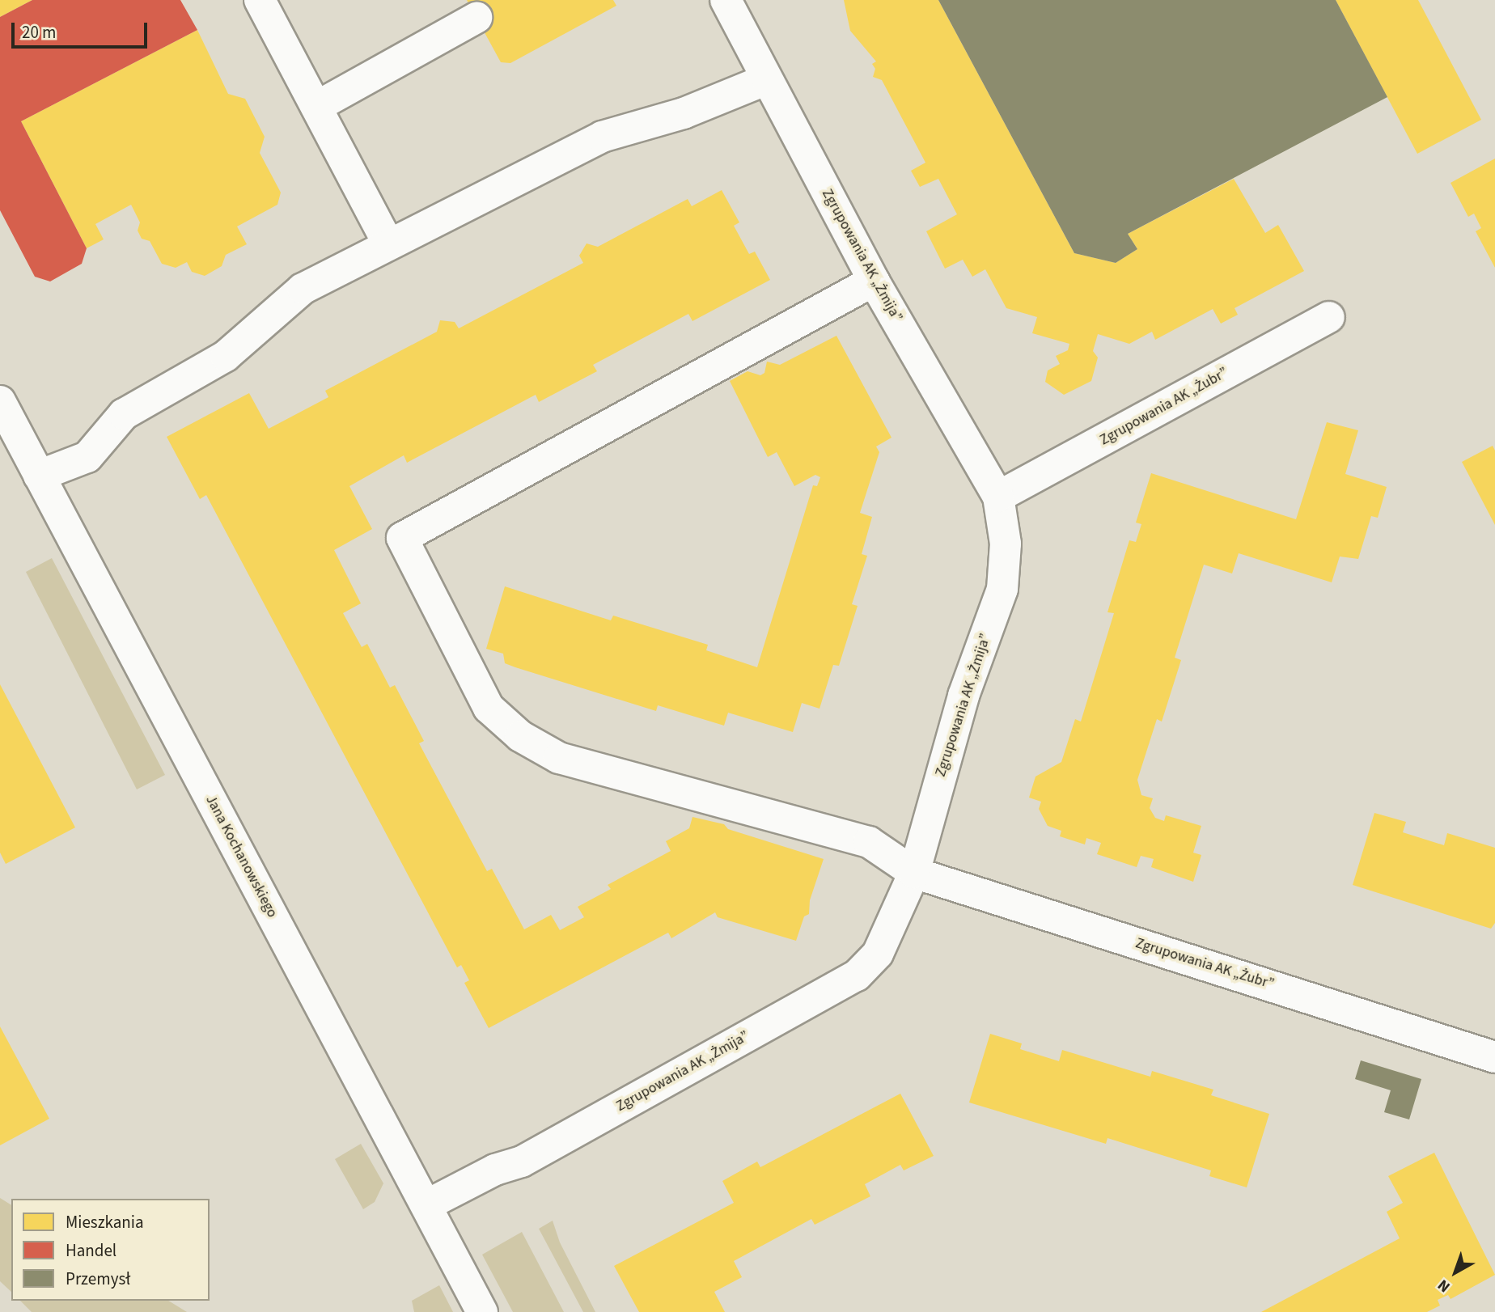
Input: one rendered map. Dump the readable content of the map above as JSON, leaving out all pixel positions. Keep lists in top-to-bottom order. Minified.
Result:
{"streets":{"street":["Zgrupowania AK „Żmija”","Zgrupowania AK „Żubr”","Jana Kochanowskiego"]},"crossings":[["Zgrupowania AK „Żmija”","Zgrupowania AK „Żubr”"],["Zgrupowania AK „Żmija”","Jana Kochanowskiego"]],"legend":["Mieszkania","Handel","Przemysł"],"scale_bar":"20 m","north":"bottom left"}
